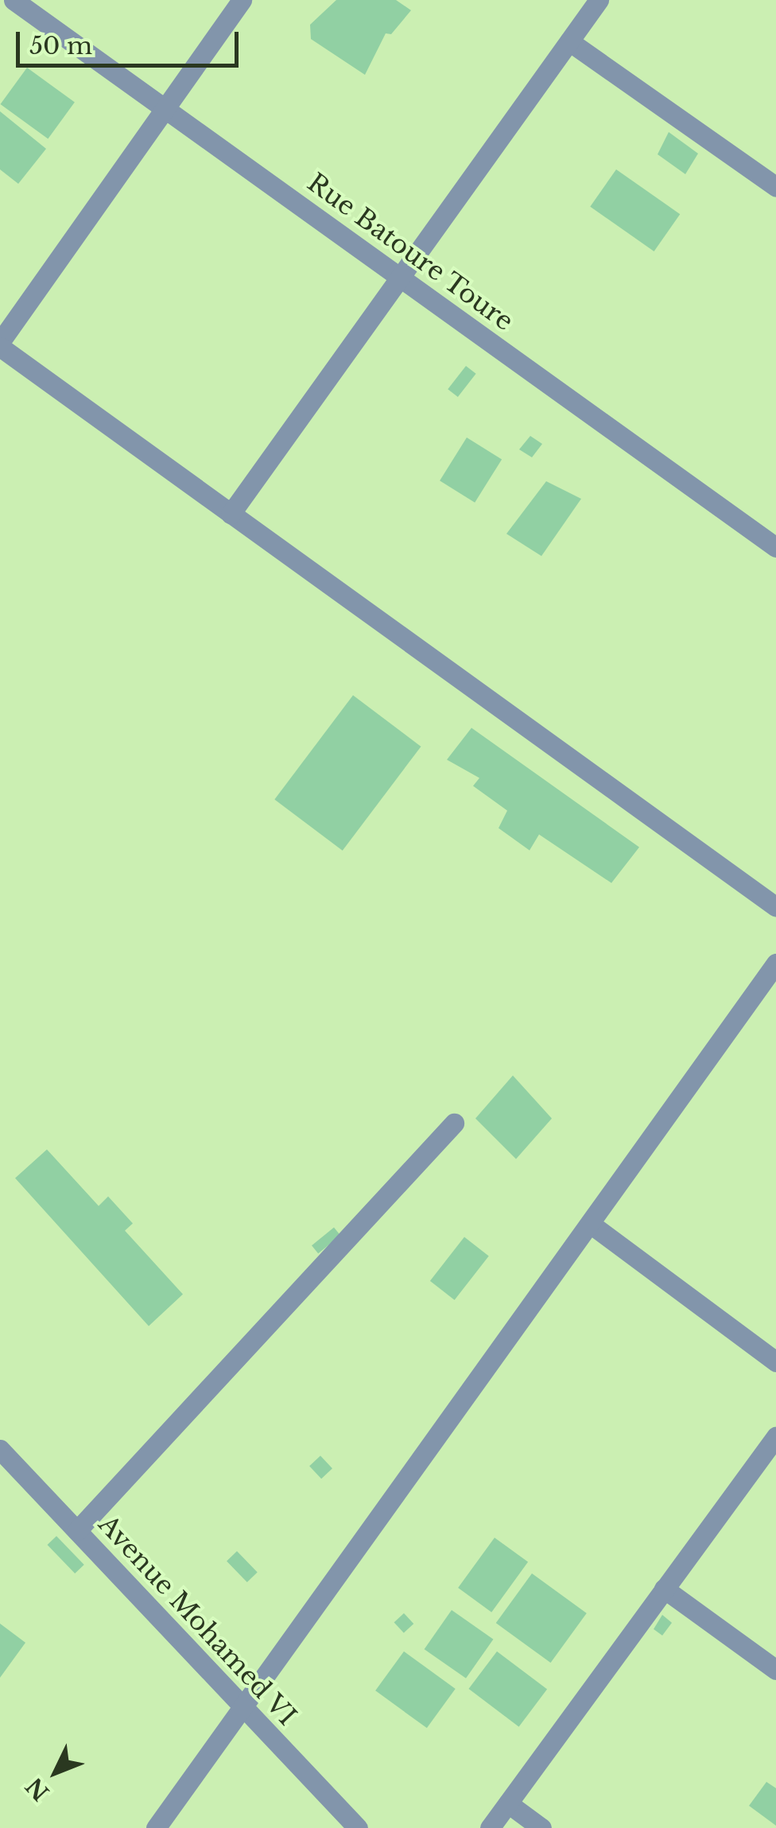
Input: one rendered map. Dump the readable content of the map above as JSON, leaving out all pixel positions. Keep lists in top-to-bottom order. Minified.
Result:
{"streets":{"street":["Rue Batoure Toure","Avenue Mohamed VI"]},"scale_bar":"50 m","north":"bottom left"}
